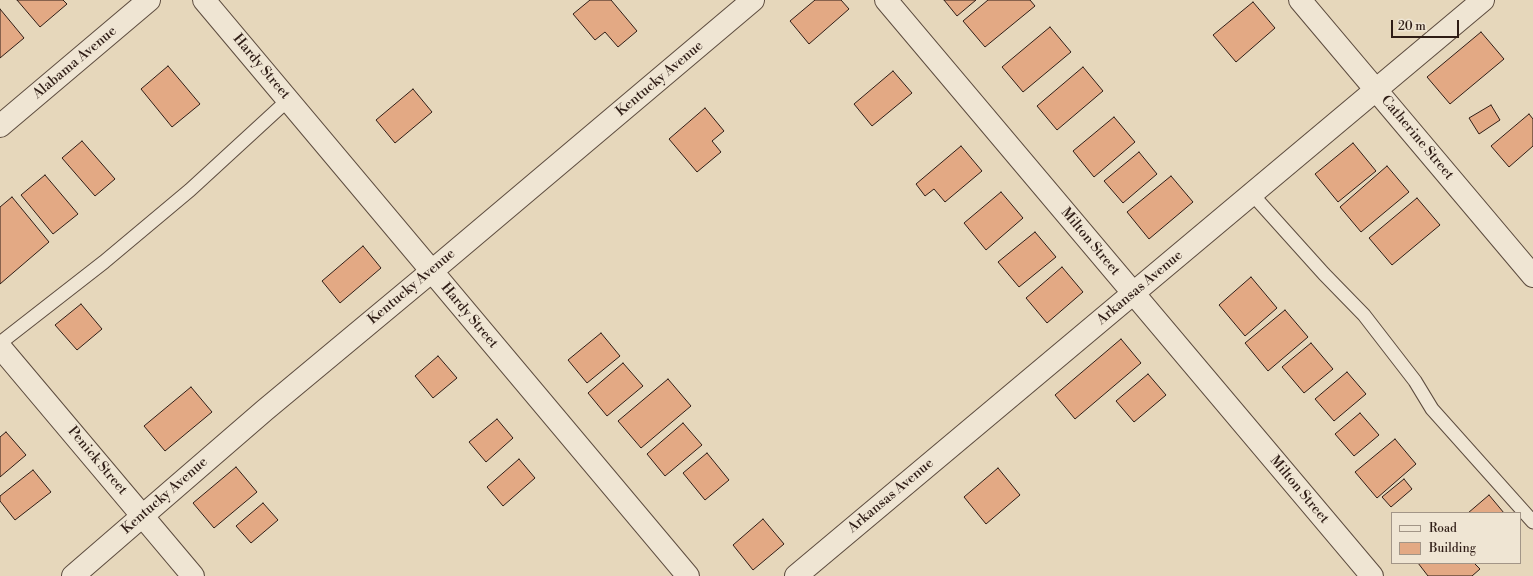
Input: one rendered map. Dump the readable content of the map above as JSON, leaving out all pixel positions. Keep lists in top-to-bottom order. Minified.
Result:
{"streets":{"street":["Alabama Avenue","Hardy Street","Kentucky Avenue","Catherine Street","Milton Street","Arkansas Avenue","Penick Street"]},"crossings":[["Hardy Street","Kentucky Avenue"],["Kentucky Avenue","Penick Street"],["Catherine Street","Arkansas Avenue"],["Milton Street","Arkansas Avenue"]],"legend":["Road","Building"],"scale_bar":"20 m"}
